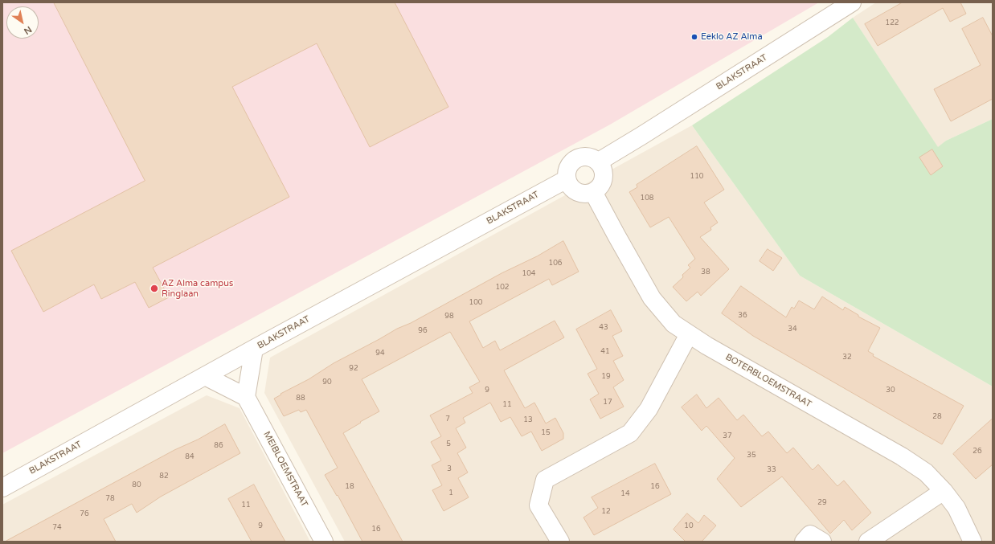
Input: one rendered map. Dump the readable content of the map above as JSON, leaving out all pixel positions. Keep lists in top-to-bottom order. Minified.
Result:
{"streets":{"street":["BLAKSTRAAT","BOTERBLOEMSTRAAT","MEIBLOEMSTRAAT"]},"crossings":[["BLAKSTRAAT","BOTERBLOEMSTRAAT"]],"places":["Eeklo AZ Alma","AZ Alma campus Ringlaan"],"house_numbers":["122","110","108","106","38","104","102","100","36","98","43","34","96","41","94","32","92","19","90","9","30","88","17","11","28","7","13","15","37","5","86","26","35","84","3","33","82","80","18","16","1","14","78","29","11","12","76","9","10","74","16"],"north":"bottom right"}
